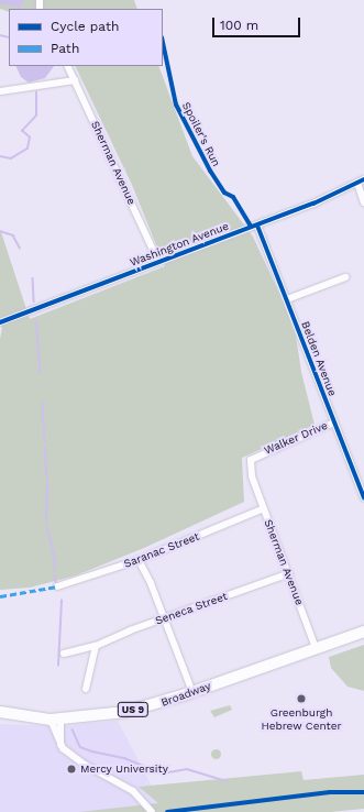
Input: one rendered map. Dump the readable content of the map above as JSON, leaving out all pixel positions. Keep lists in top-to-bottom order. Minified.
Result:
{"streets":{"main road":["Broadway","US 9"],"street":["Sherman Avenue","Washington Avenue","Belden Avenue","Walker Drive","Saranac Street","Seneca Street"],"cycle path":["Spoiler's Run"]},"crossings":[["Sherman Avenue","Washington Avenue"],["Sherman Avenue","Walker Drive"],["Sherman Avenue","Saranac Street"],["Sherman Avenue","Seneca Street"],["Sherman Avenue","Broadway"],["Washington Avenue","Belden Avenue"],["Belden Avenue","Walker Drive"]],"places":["Greenburgh Hebrew Center","Mercy University"],"legend":["Cycle path","Path"],"scale_bar":"100 m"}
